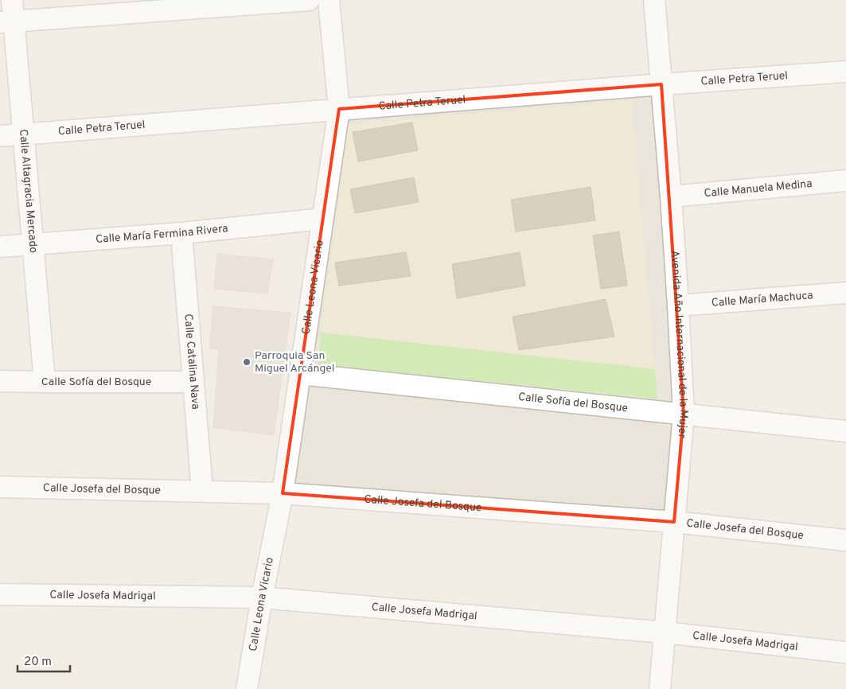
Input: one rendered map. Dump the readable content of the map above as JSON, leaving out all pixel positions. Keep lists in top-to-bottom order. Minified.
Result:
{"streets":{"street":["Calle Petra Teruel","Calle Manuela Medina","Calle Altagracia Mercado","Calle María Fermina Rivera","Calle Leona Vicario","Calle María Machuca","Avenida Año Internacional de la Mujer","Calle Catalina Nava","Calle Sofía del Bosque","Calle Josefa del Bosque","Calle Josefa Madrigal"]},"crossings":[["Calle Petra Teruel","Calle Altagracia Mercado"],["Calle Petra Teruel","Calle Leona Vicario"],["Calle Petra Teruel","Avenida Año Internacional de la Mujer"],["Calle Manuela Medina","Avenida Año Internacional de la Mujer"],["Calle Altagracia Mercado","Calle María Fermina Rivera"],["Calle Altagracia Mercado","Calle Sofía del Bosque"],["Calle María Fermina Rivera","Calle Leona Vicario"],["Calle María Fermina Rivera","Calle Catalina Nava"],["Calle Leona Vicario","Calle Sofía del Bosque"],["Calle Leona Vicario","Calle Josefa del Bosque"],["Calle Leona Vicario","Calle Josefa Madrigal"],["Calle María Machuca","Avenida Año Internacional de la Mujer"],["Avenida Año Internacional de la Mujer","Calle Sofía del Bosque"],["Avenida Año Internacional de la Mujer","Calle Josefa del Bosque"],["Avenida Año Internacional de la Mujer","Calle Josefa Madrigal"],["Calle Catalina Nava","Calle Sofía del Bosque"],["Calle Catalina Nava","Calle Josefa del Bosque"]],"places":["Parroquia San Miguel Arcángel"],"scale_bar":"20 m"}
